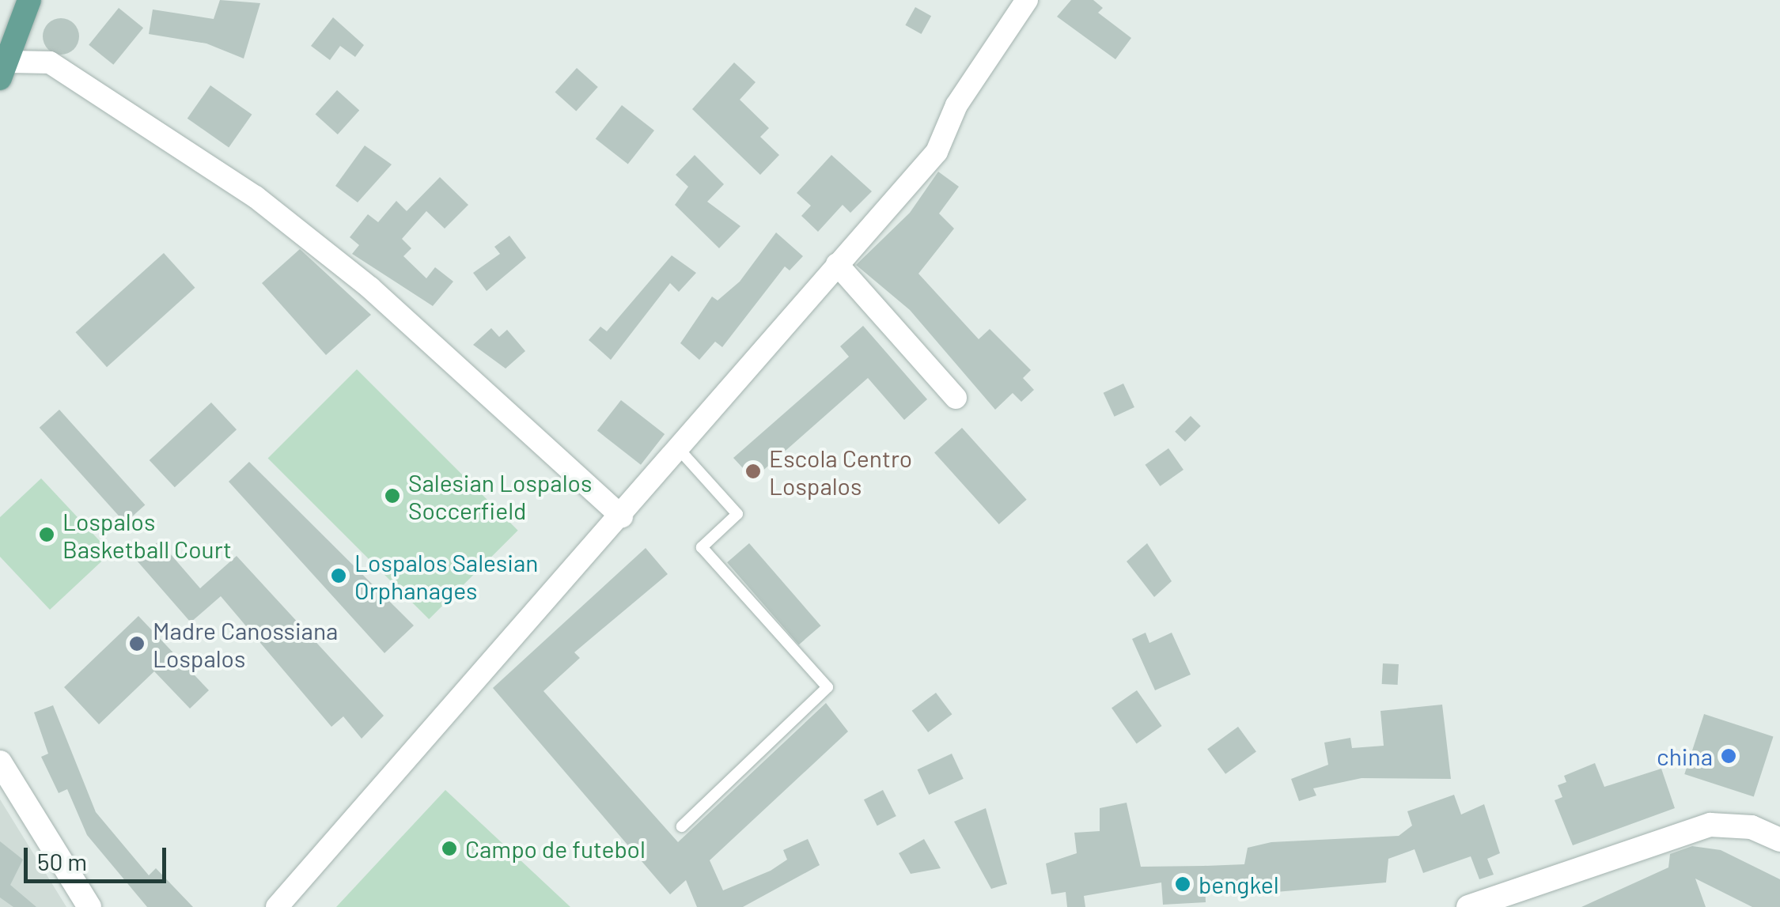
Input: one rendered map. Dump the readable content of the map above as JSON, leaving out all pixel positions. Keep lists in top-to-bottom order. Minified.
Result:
{"places":["Escola Centro Lospalos","Salesian Lospalos Soccerfield","Lospalos Basketball Court","Lospalos Salesian Orphanages","Madre Canossiana Lospalos","china","Campo de futebol","bengkel"],"scale_bar":"50 m"}
